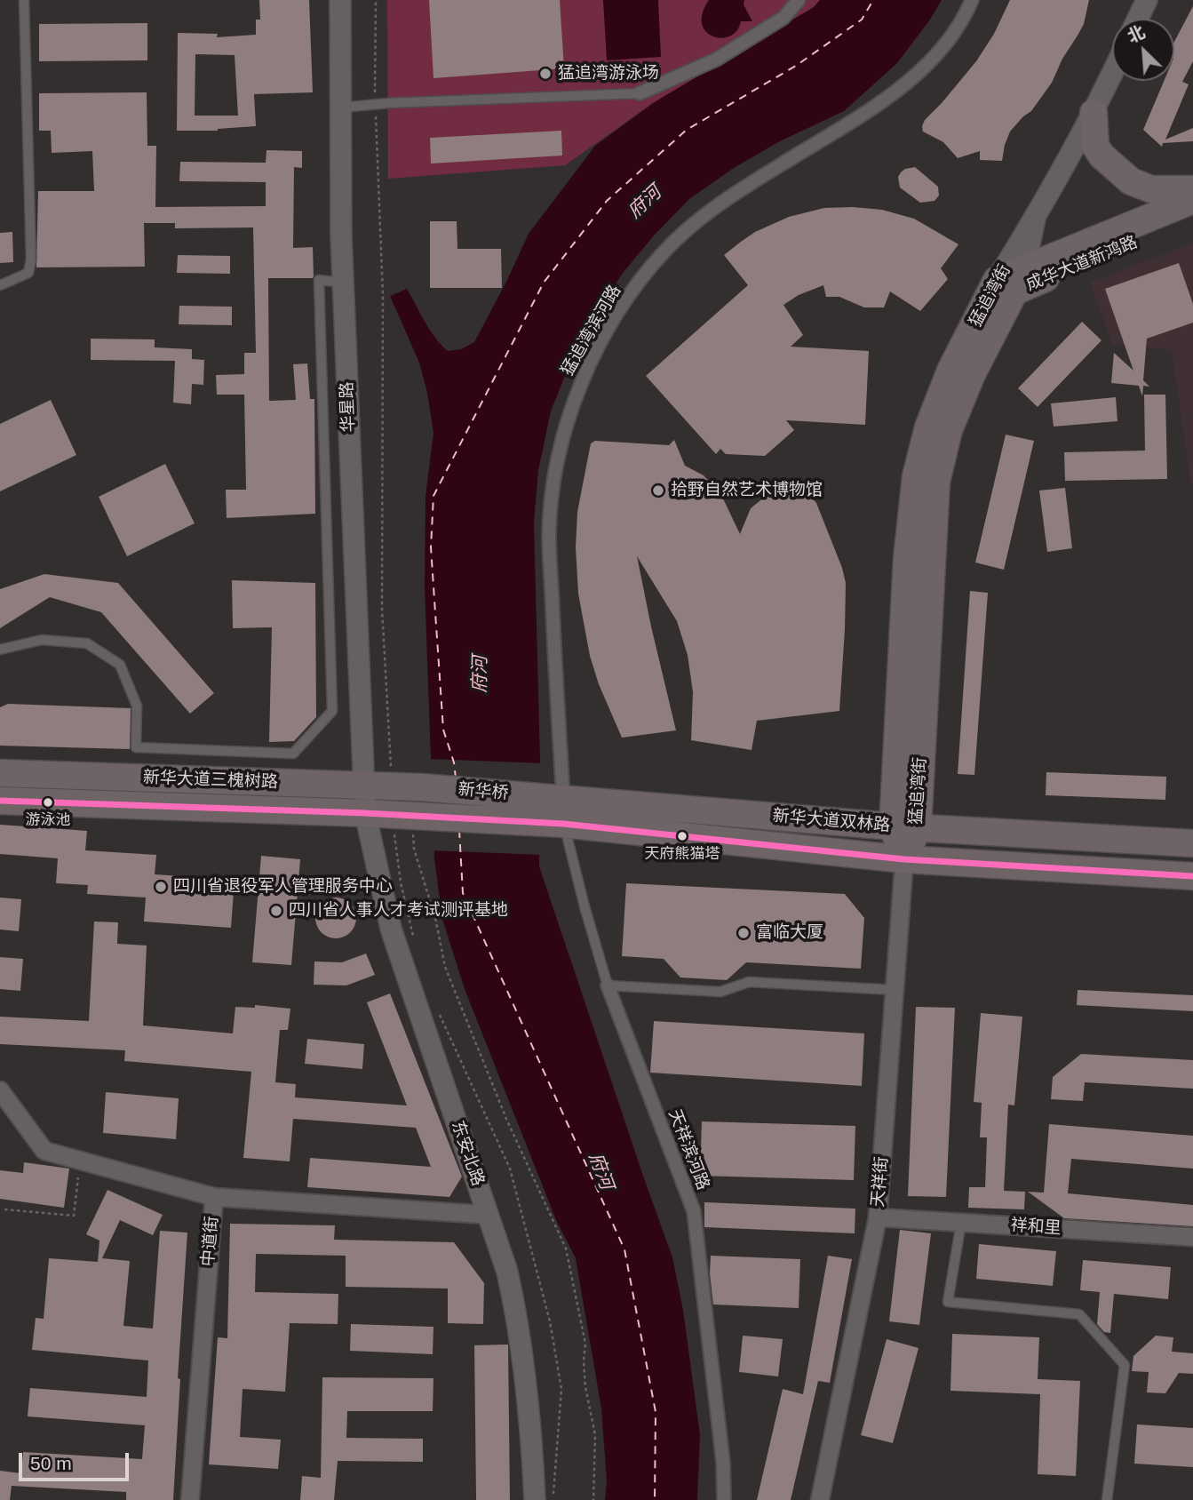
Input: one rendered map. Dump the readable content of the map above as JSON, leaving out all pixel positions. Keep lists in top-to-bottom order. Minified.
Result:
{"streets":{"main road":["成华大道新鸿路","猛追湾街","新华大道三槐树路","新华桥","新华大道双林路"],"street":["猛追湾滨河路","华星路","天祥滨河路","东安北路","天祥街","祥和里","中道街"]},"crossings":[["成华大道新鸿路","猛追湾街"],["猛追湾街","新华大道双林路"],["猛追湾街","天祥街"],["猛追湾滨河路","新华桥"],["猛追湾滨河路","新华大道双林路"],["猛追湾滨河路","天祥滨河路"],["华星路","新华大道三槐树路"],["华星路","东安北路"],["新华大道三槐树路","新华桥"],["新华大道三槐树路","东安北路"],["新华桥","新华大道双林路"],["新华桥","天祥滨河路"],["新华大道双林路","天祥滨河路"],["新华大道双林路","天祥街"],["天祥街","祥和里"]],"water":["府河"],"places":["猛追湾游泳场","拾野自然艺术博物馆","游泳池","天府熊猫塔","四川省退役军人管理服务中心","四川省人事人才考试测评基地","富临大厦"],"scale_bar":"50 m","north":"top left"}
